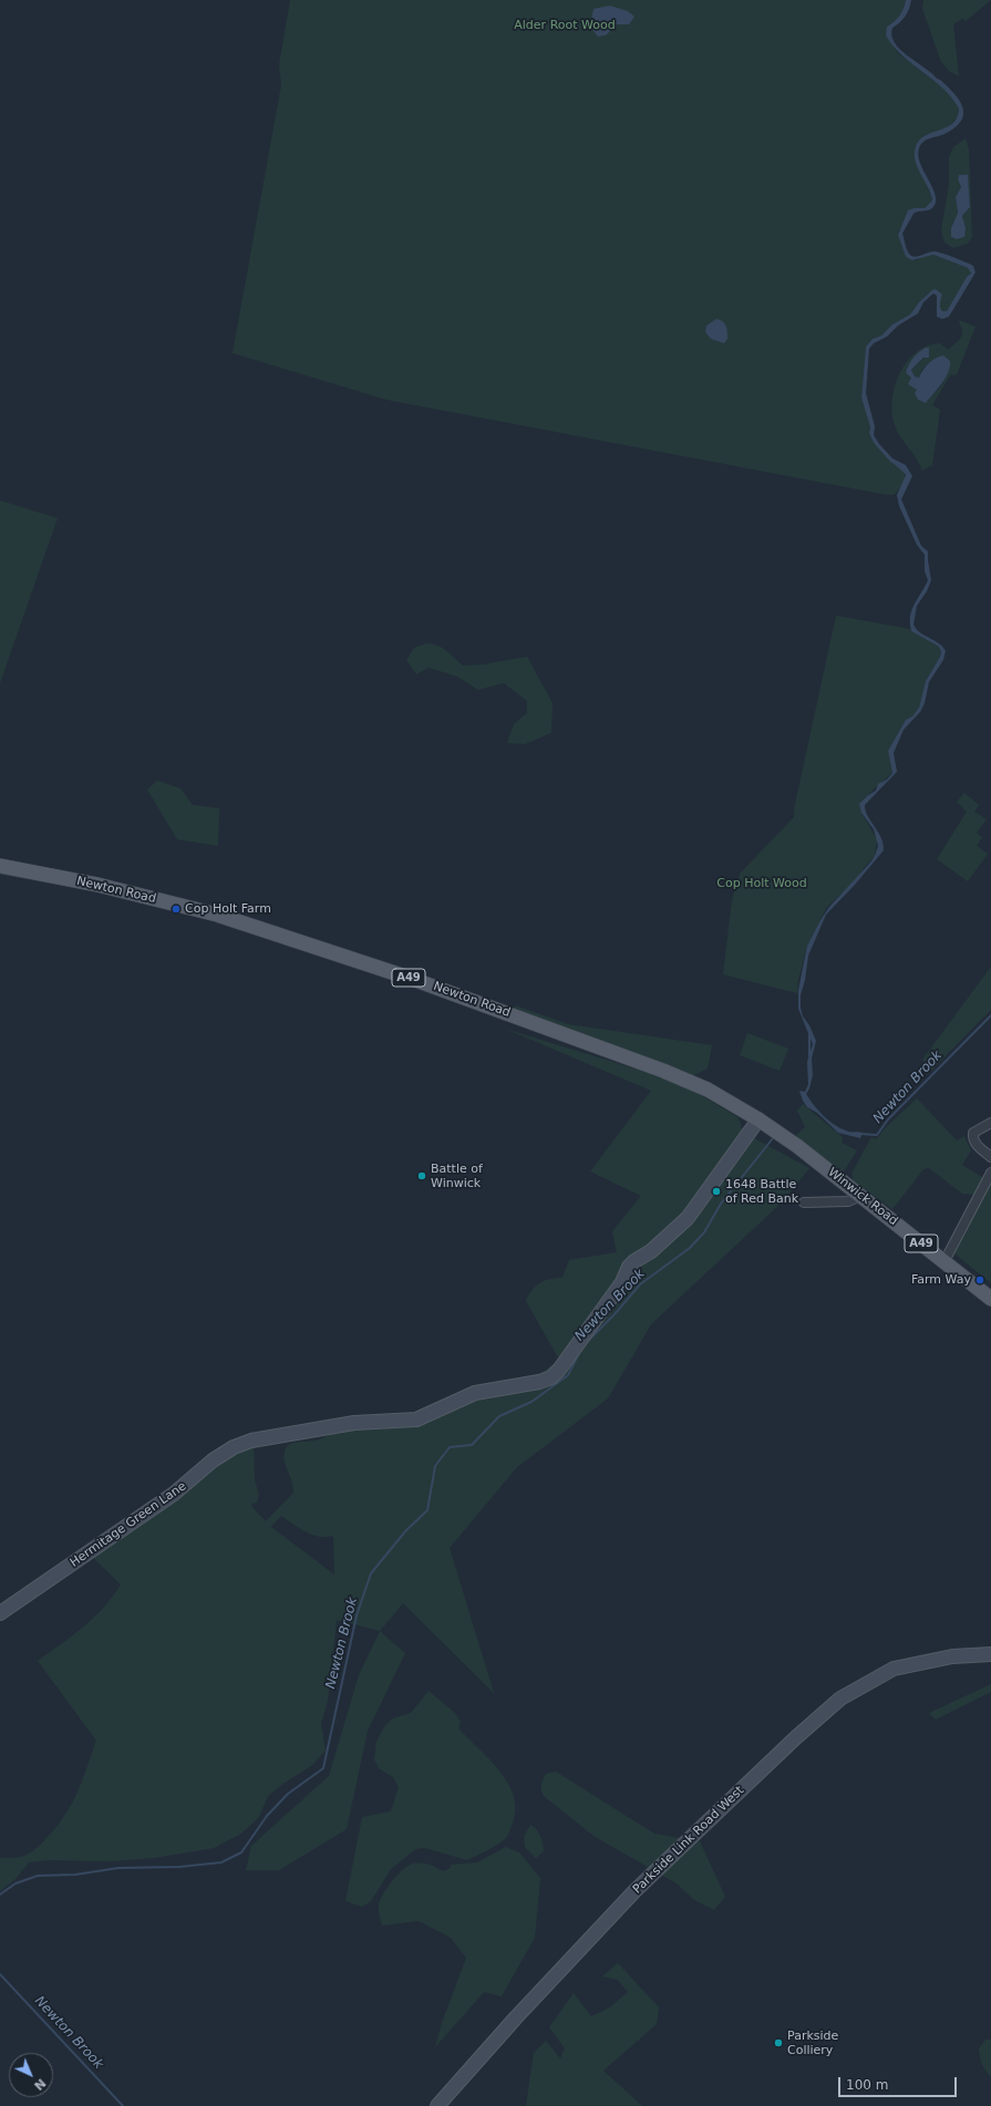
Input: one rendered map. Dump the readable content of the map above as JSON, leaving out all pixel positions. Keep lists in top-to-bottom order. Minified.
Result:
{"streets":{"main road":["Newton Road","A49","Winwick Road"],"street":["Hermitage Green Lane","Parkside Link Road West"]},"crossings":[["Newton Road","Winwick Road"],["Newton Road","Hermitage Green Lane"]],"water":["Newton Brook"],"parks":["Alder Root Wood","Cop Holt Wood"],"places":["Cop Holt Farm","Battle of Winwick","1648 Battle of Red Bank","Farm Way","Parkside Colliery"],"scale_bar":"100 m","north":"bottom right"}
